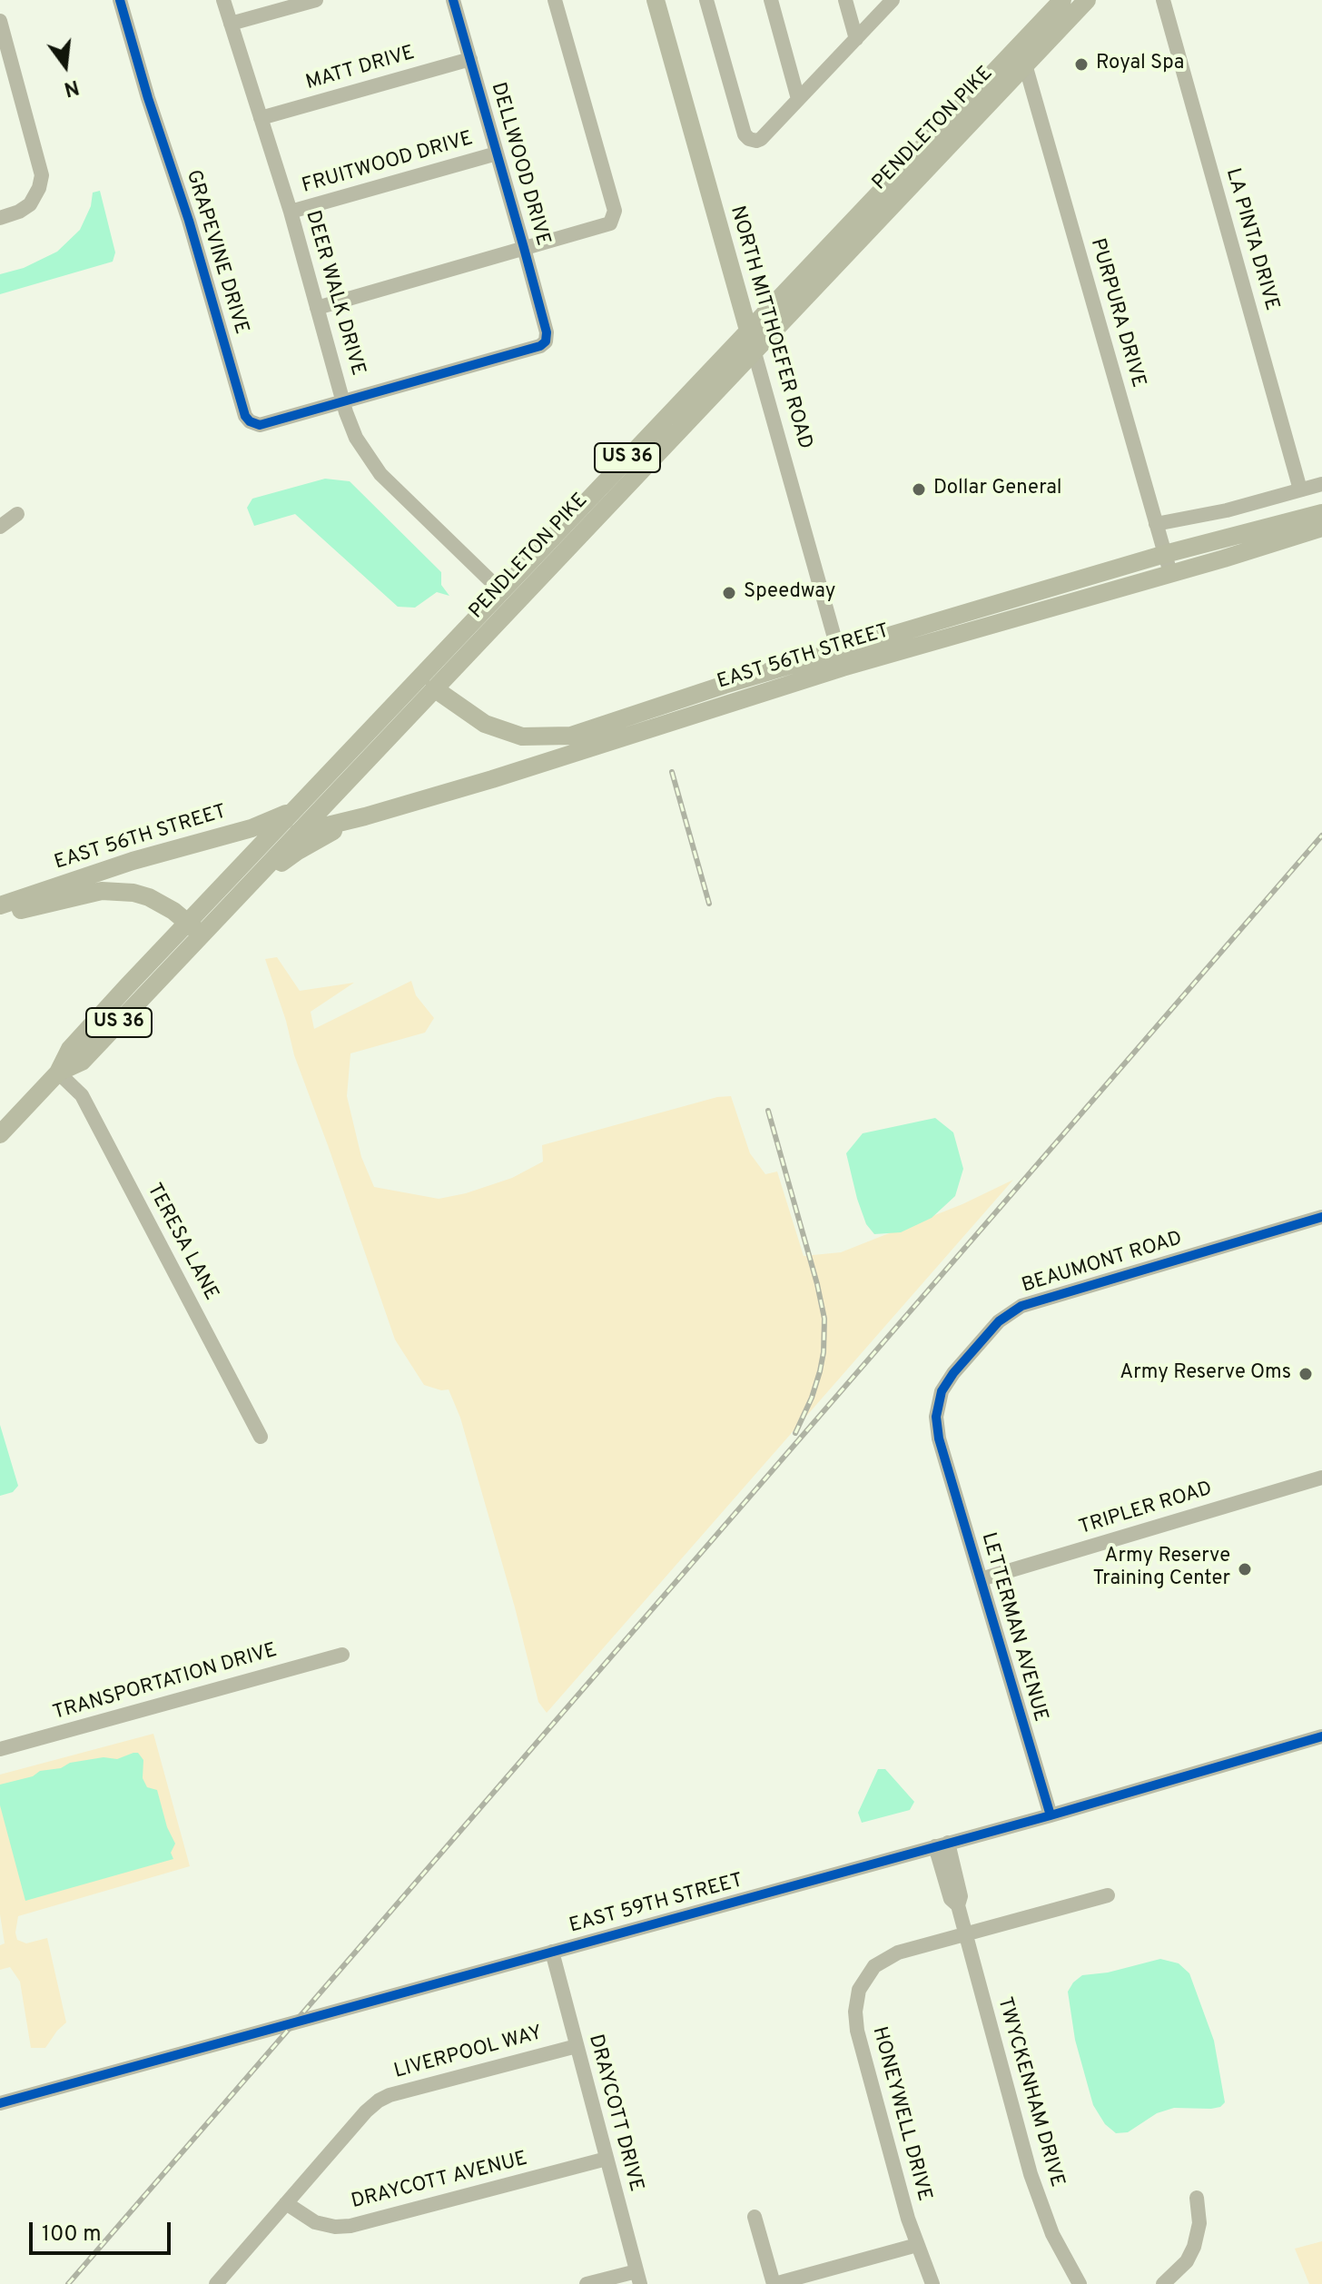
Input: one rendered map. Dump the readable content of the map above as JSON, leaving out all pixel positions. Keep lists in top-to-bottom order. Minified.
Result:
{"streets":{"main road":["PENDLETON PIKE","NORTH MITTHOEFER ROAD","US 36","EAST 56TH STREET"],"street":["MATT DRIVE","FRUITWOOD DRIVE","DELLWOOD DRIVE","LA PINTA DRIVE","GRAPEVINE DRIVE","DEER WALK DRIVE","PURPURA DRIVE","TERESA LANE","BEAUMONT ROAD","TRIPLER ROAD","LETTERMAN AVENUE","TRANSPORTATION DRIVE","EAST 59TH STREET","LIVERPOOL WAY","TWYCKENHAM DRIVE","DRAYCOTT DRIVE","HONEYWELL DRIVE","DRAYCOTT AVENUE"]},"crossings":[["MATT DRIVE","DELLWOOD DRIVE"],["MATT DRIVE","DEER WALK DRIVE"],["PENDLETON PIKE","DEER WALK DRIVE"],["PENDLETON PIKE","PURPURA DRIVE"],["PENDLETON PIKE","NORTH MITTHOEFER ROAD"],["PENDLETON PIKE","EAST 56TH STREET"],["PENDLETON PIKE","TERESA LANE"],["FRUITWOOD DRIVE","DELLWOOD DRIVE"],["FRUITWOOD DRIVE","DEER WALK DRIVE"],["DELLWOOD DRIVE","GRAPEVINE DRIVE"],["GRAPEVINE DRIVE","DEER WALK DRIVE"],["PURPURA DRIVE","EAST 56TH STREET"],["NORTH MITTHOEFER ROAD","EAST 56TH STREET"],["BEAUMONT ROAD","LETTERMAN AVENUE"],["TRIPLER ROAD","LETTERMAN AVENUE"],["LETTERMAN AVENUE","EAST 59TH STREET"],["EAST 59TH STREET","TWYCKENHAM DRIVE"],["EAST 59TH STREET","DRAYCOTT DRIVE"],["LIVERPOOL WAY","DRAYCOTT DRIVE"],["LIVERPOOL WAY","DRAYCOTT AVENUE"],["TWYCKENHAM DRIVE","HONEYWELL DRIVE"],["DRAYCOTT DRIVE","DRAYCOTT AVENUE"]],"places":["Royal Spa","Dollar General","Speedway","Army Reserve Oms","Army Reserve Training Center"],"scale_bar":"100 m","north":"bottom"}
